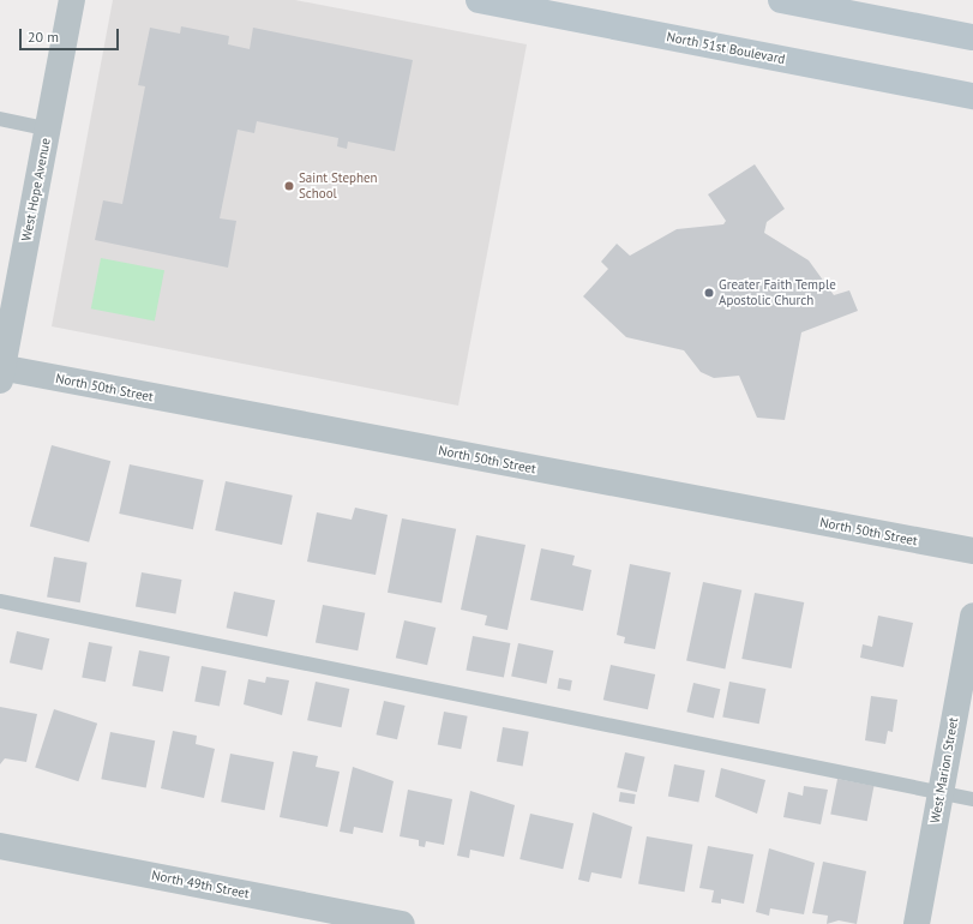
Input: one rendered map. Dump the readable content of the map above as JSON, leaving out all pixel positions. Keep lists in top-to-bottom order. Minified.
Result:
{"streets":{"street":["North 51st Boulevard","West Hope Avenue","North 50th Street","West Marion Street","North 49th Street"]},"crossings":[["West Hope Avenue","North 50th Street"]],"places":["Saint Stephen School","Greater Faith Temple Apostolic Church"],"scale_bar":"20 m"}
